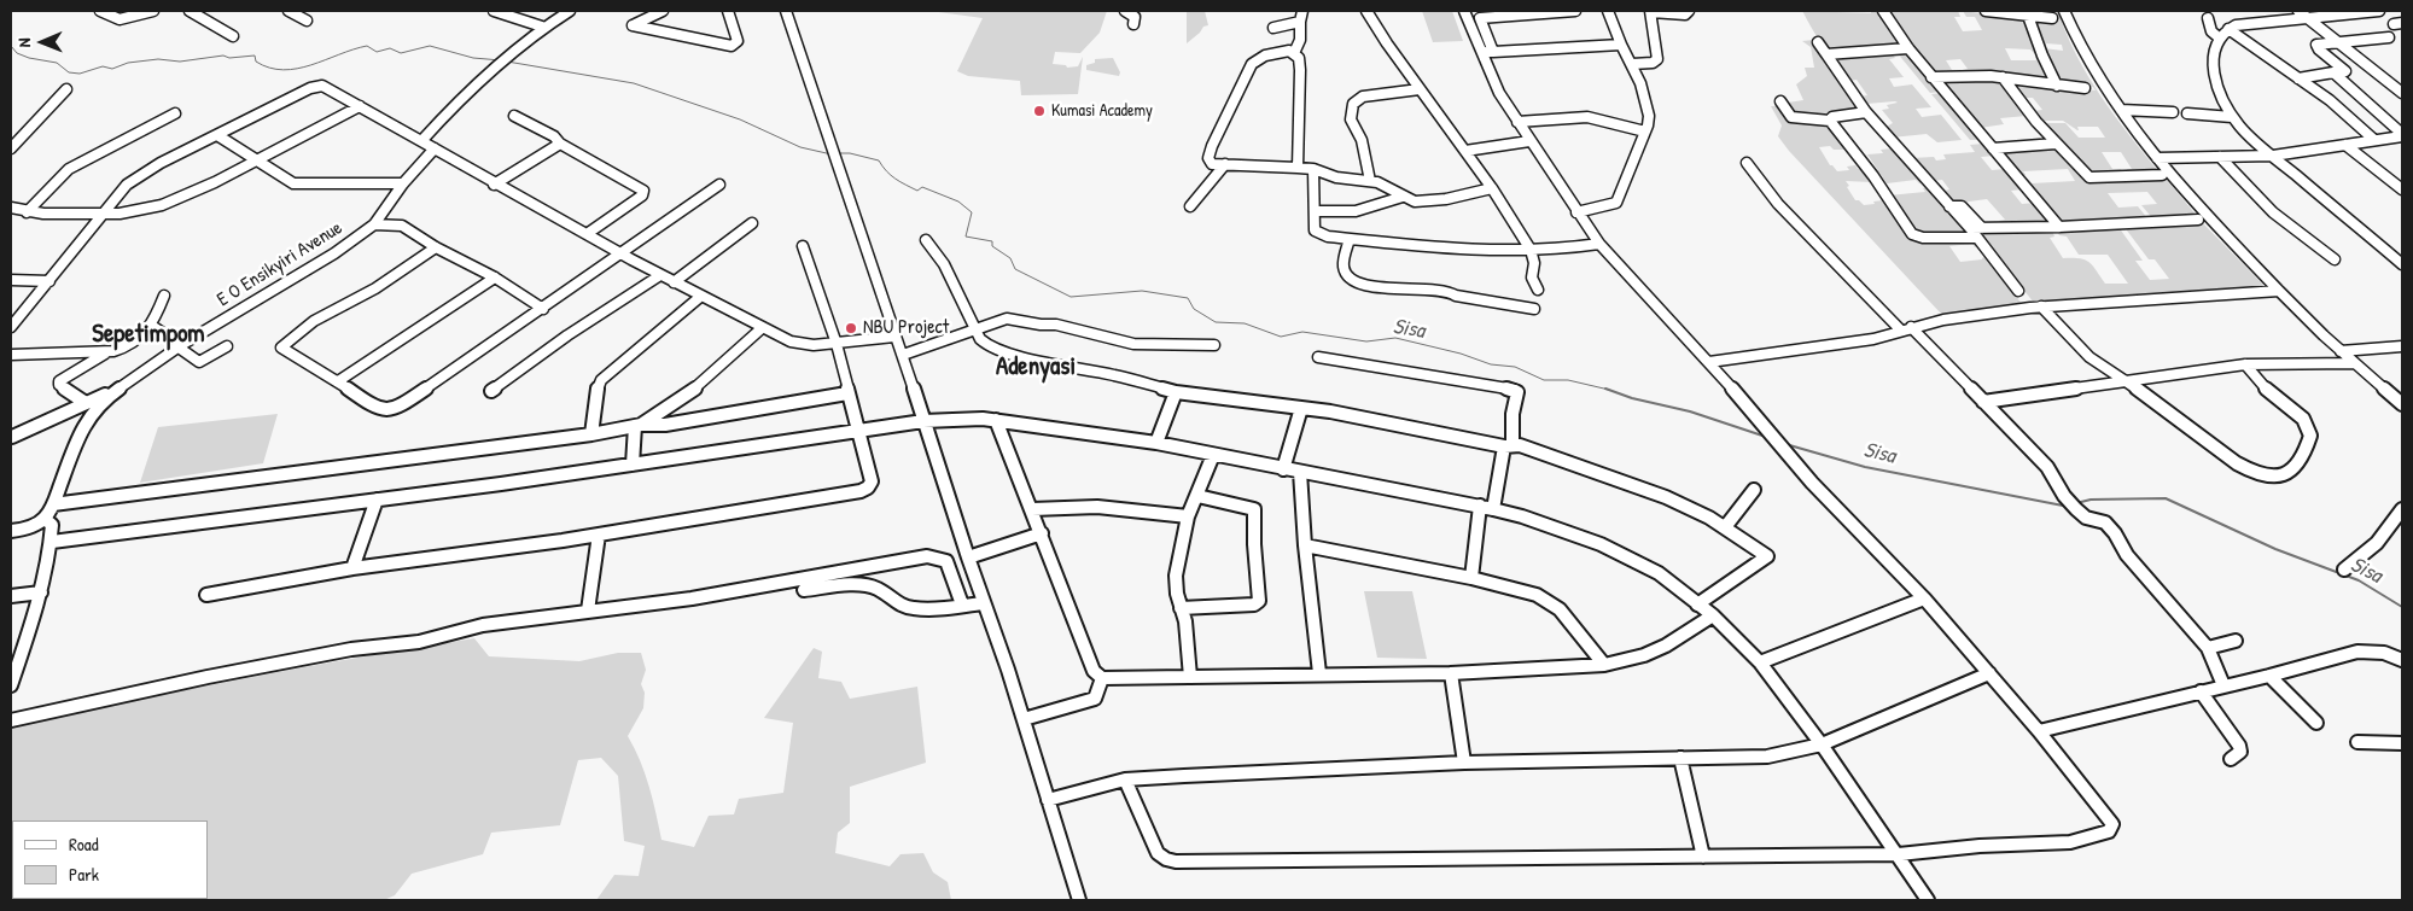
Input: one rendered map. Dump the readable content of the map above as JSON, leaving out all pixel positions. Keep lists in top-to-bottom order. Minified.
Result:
{"streets":{"street":["E O Ensikyiri Avenue"]},"districts":["Sepetimpom","Adenyasi"],"water":["Sisa"],"places":["Kumasi Academy","NBU Project"],"legend":["Road","Park"],"north":"left"}
